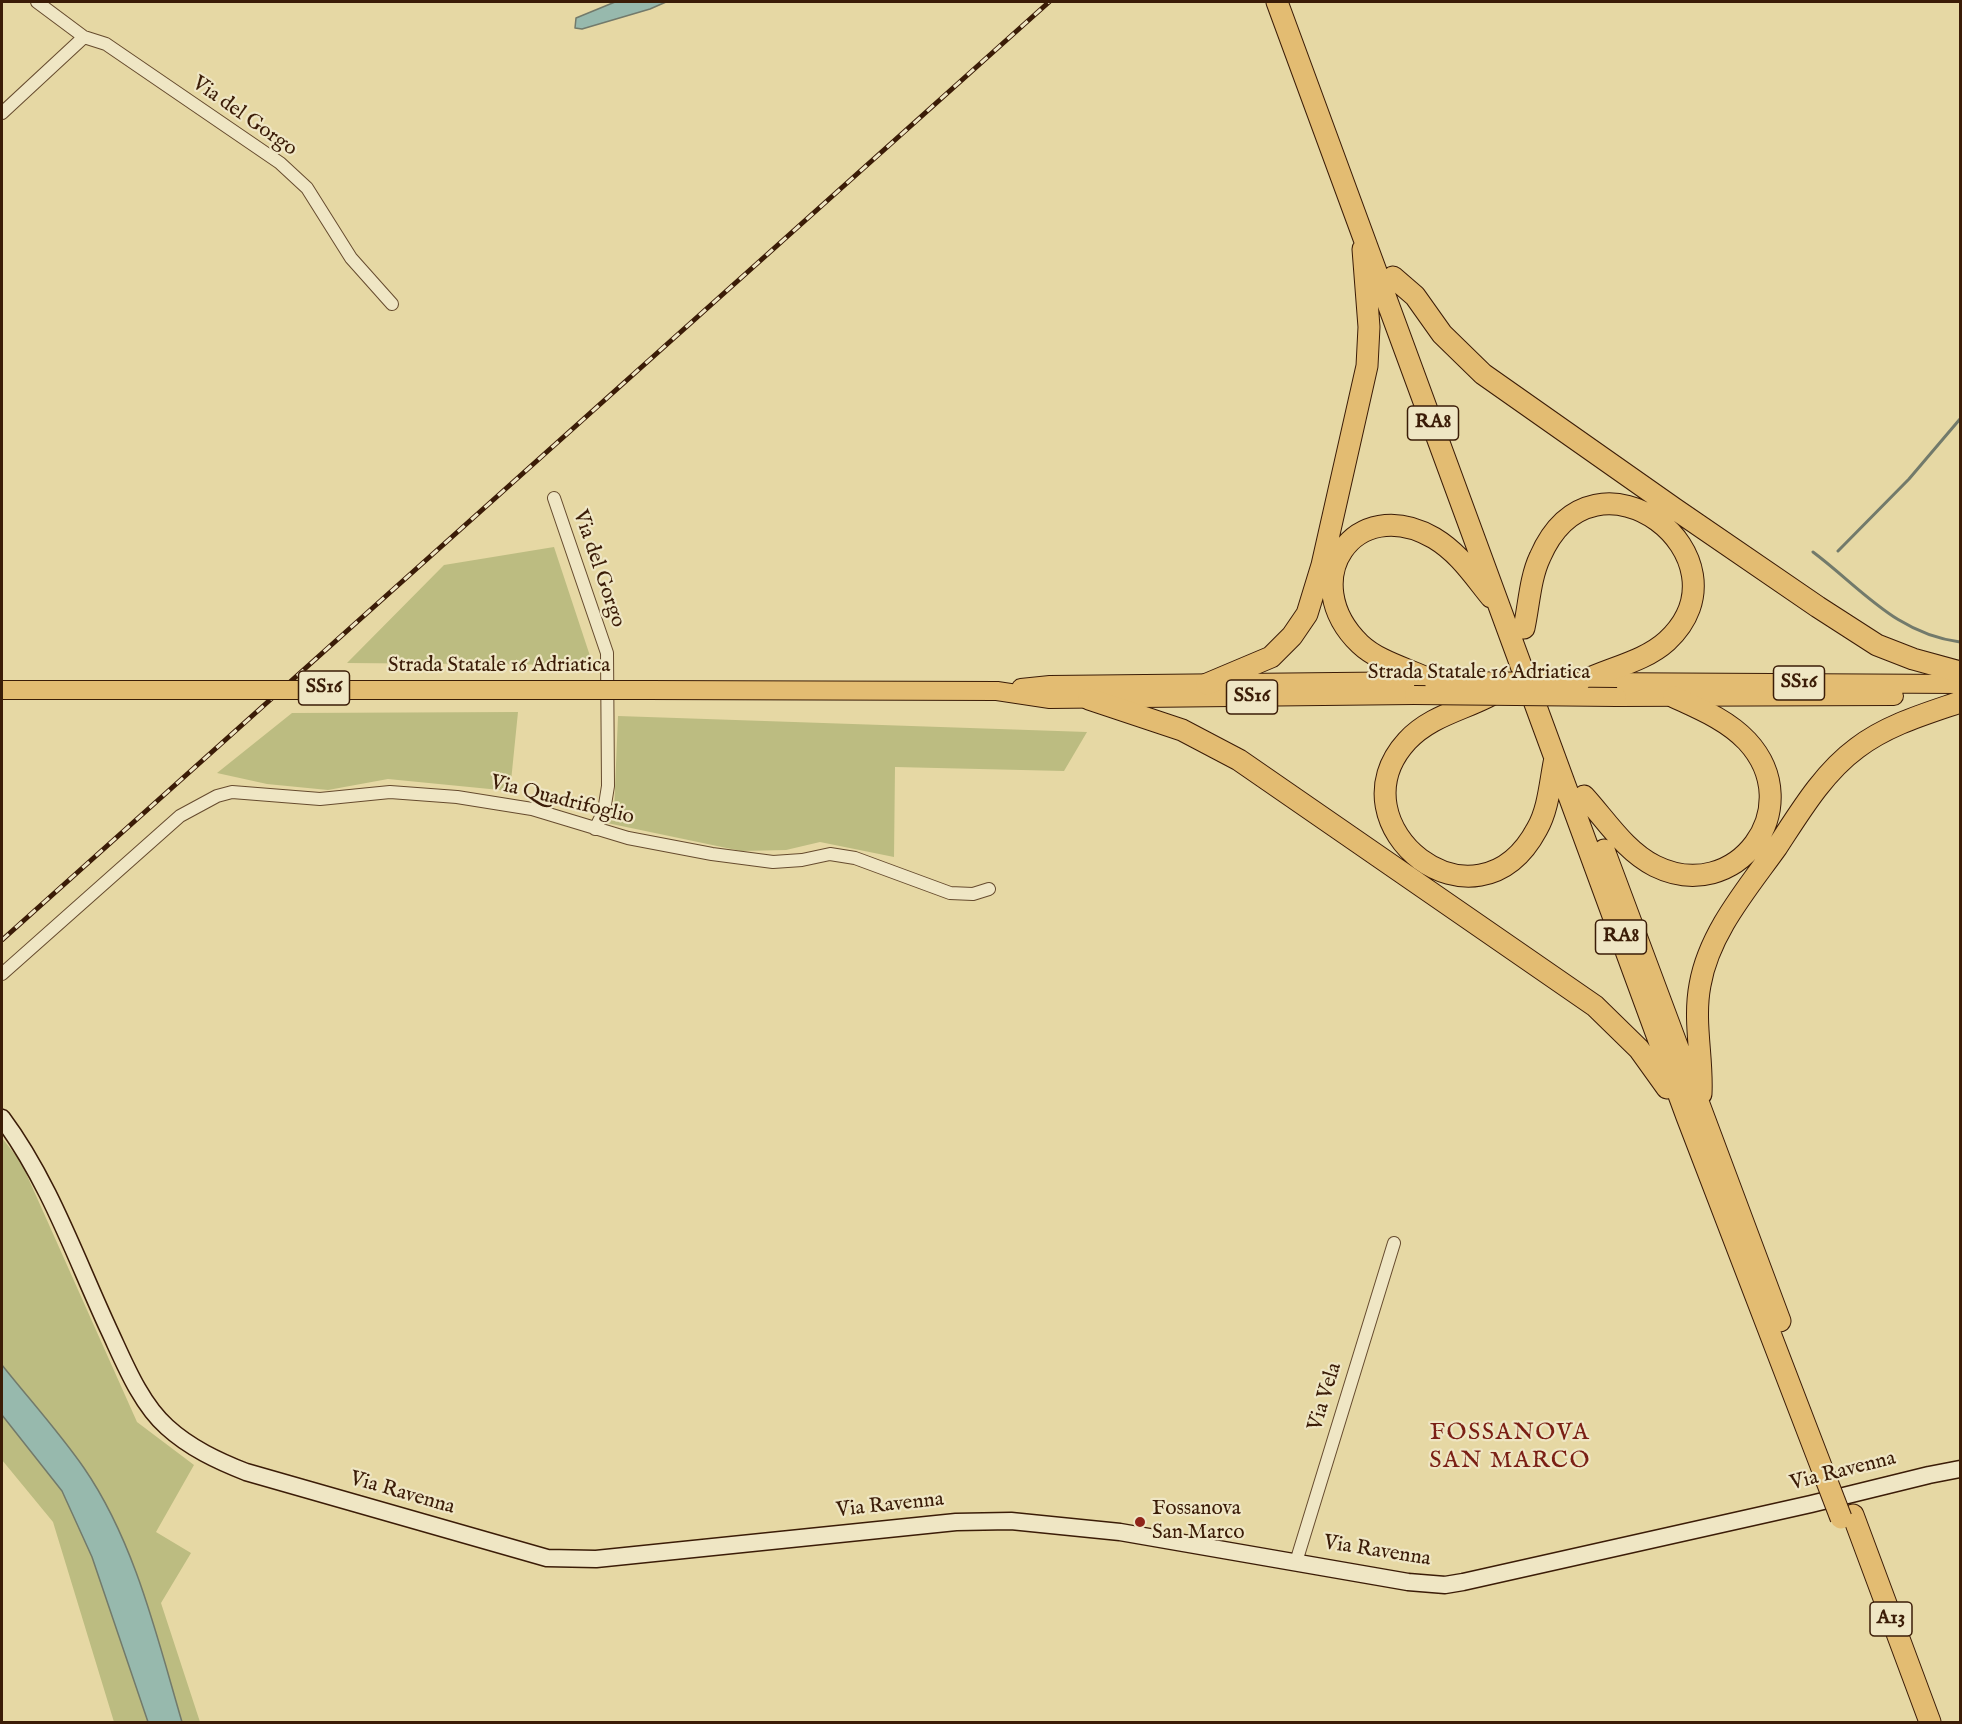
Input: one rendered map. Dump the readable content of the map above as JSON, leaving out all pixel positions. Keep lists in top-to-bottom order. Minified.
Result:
{"streets":{"highway":["RA8","A13"],"main road":["Strada Statale 16 Adriatica","SS16","Via Ravenna"],"street":["Via del Gorgo","Via Quadrifoglio","Via Vela"]},"crossings":[["Via del Gorgo","Via Quadrifoglio"],["RA8","A13"],["Via Vela","Via Ravenna"]],"districts":["FOSSANOVA SAN MARCO"],"places":["Fossanova San Marco"]}
